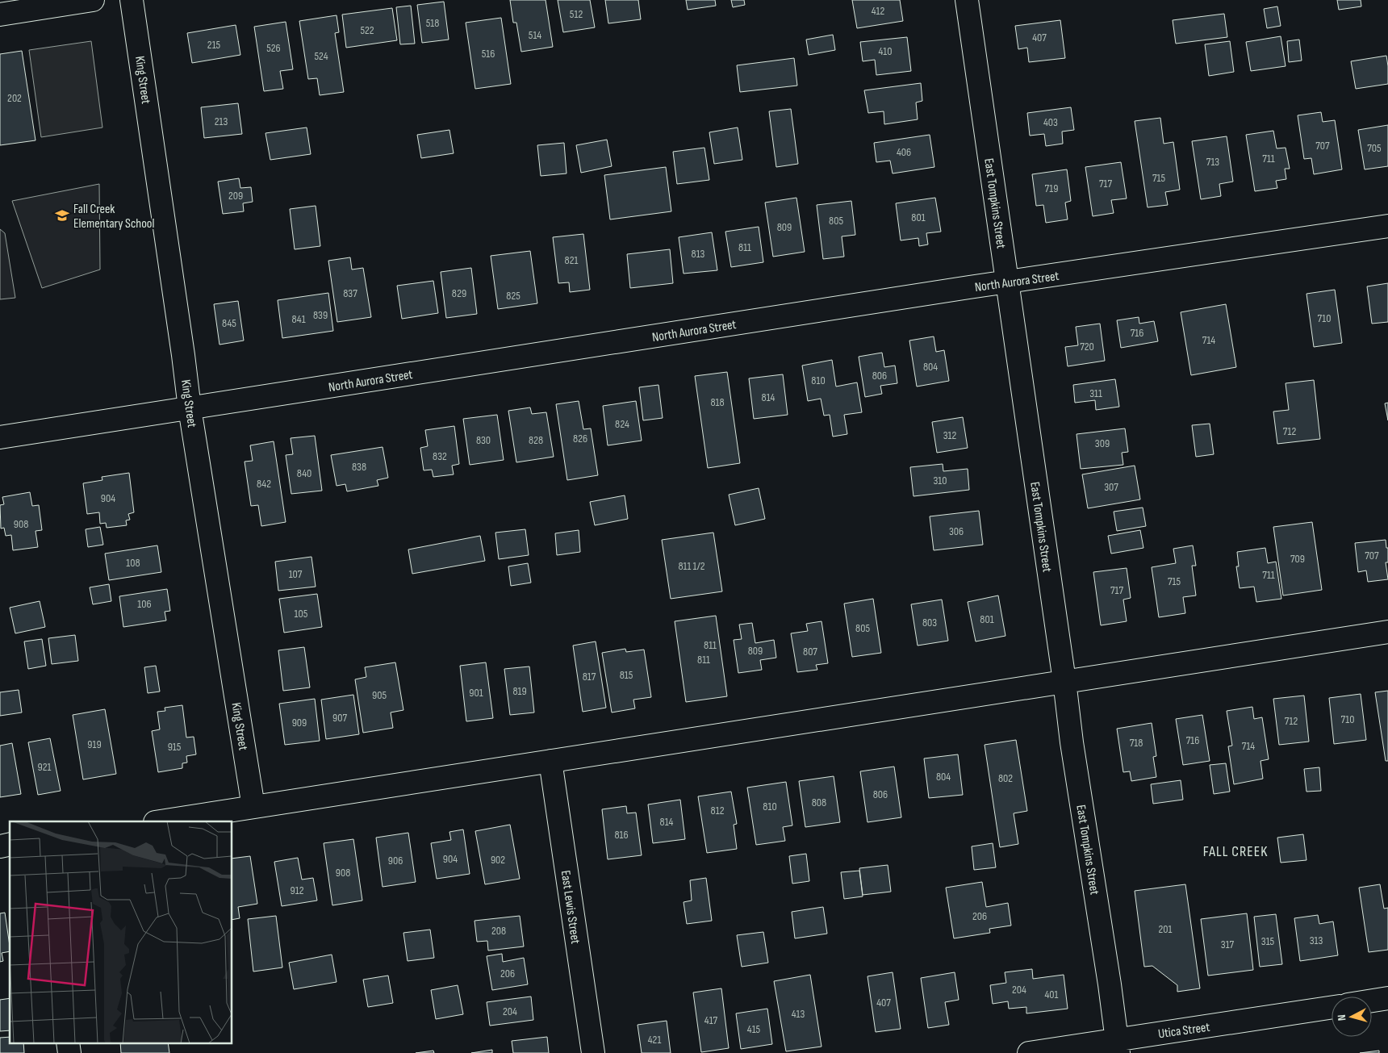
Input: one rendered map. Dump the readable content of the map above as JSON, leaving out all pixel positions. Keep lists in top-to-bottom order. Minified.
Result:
{"streets":{"street":["King Street","East Tompkins Street","North Aurora Street","East Lewis Street","Utica Street"]},"crossings":[["King Street","North Aurora Street"],["East Tompkins Street","North Aurora Street"],["East Tompkins Street","Utica Street"]],"districts":["FALL CREEK"],"places":{"school or university":["Fall Creek Elementary School"]},"house_numbers":["412","512","518","522","514","407","215","526","410","516","524","202","213","403","707","705","406","711","713","715","717","719","209","801","805","809","811","813","821","837","829","825","839","710","841","845","716","714","720","804","806","810","311","814","818","824","712","312","826","830","828","309","832","838","840","310","842","307","904","908","306","707","709","108","811 1/2","107","711","715","717","106","105","801","803","805","811","809","807","811","815","817","819","901","905","907","710","712","909","716","718","919","714","915","921","804","802","806","808","810","812","814","816","904","902","906","908","912","206","201","208","313","315","317","206","204","401","407","204","413","417","415","421"],"north":"left"}
